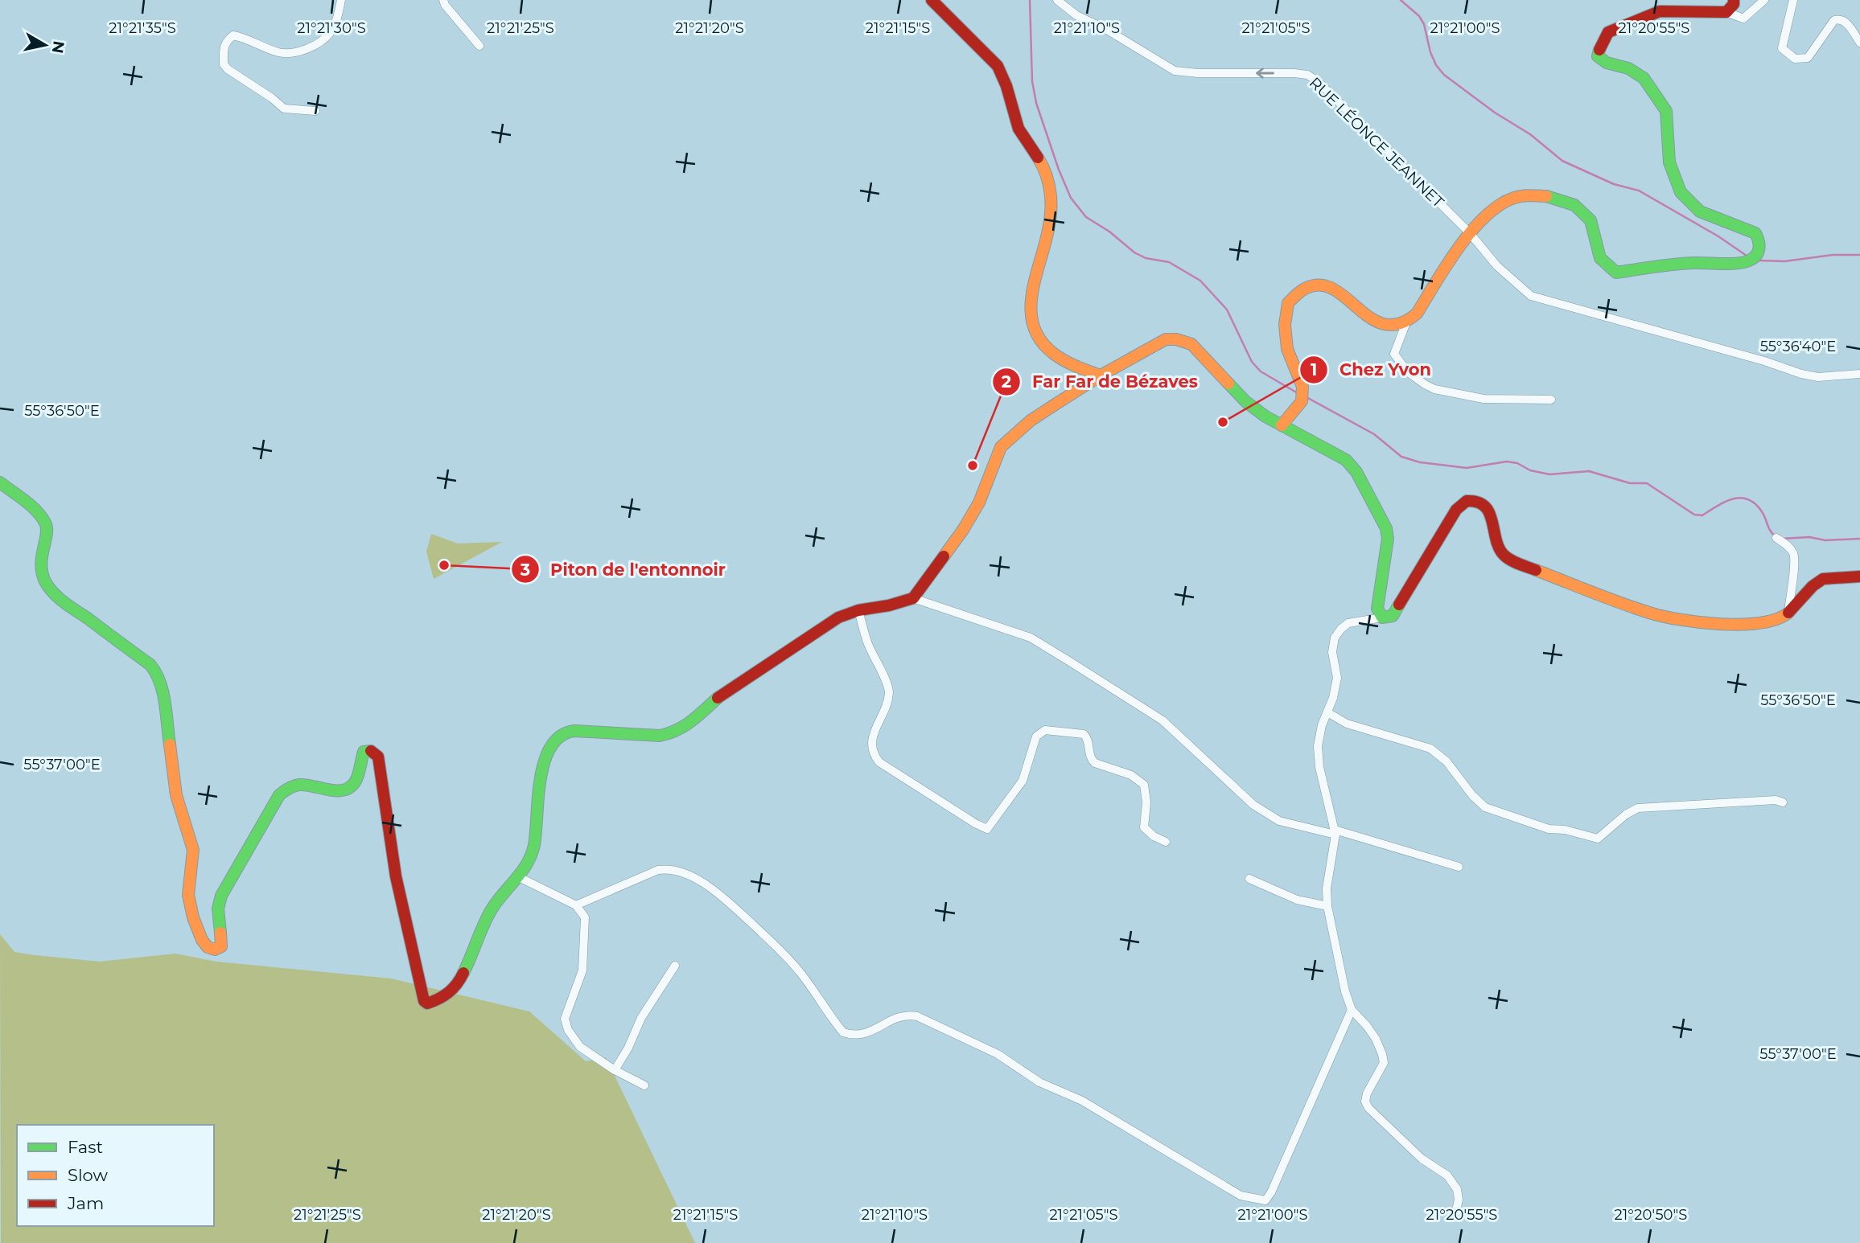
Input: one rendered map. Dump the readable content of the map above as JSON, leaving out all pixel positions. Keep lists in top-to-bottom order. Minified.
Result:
{"streets":{"street":["RUE LÉONCE JEANNET"]},"one_way":["RUE LÉONCE JEANNET"],"places":["Chez Yvon","Far Far de Bézaves","Piton de l'entonnoir"],"legend":["Fast","Slow","Jam"],"north":"right","coordinates":["21°21'35\"S","21°21'30\"S","21°21'25\"S","21°21'20\"S","21°21'15\"S","21°21'10\"S","21°21'05\"S","21°21'00\"S","21°20'55\"S","55°36'40\"E","55°36'50\"E","55°37'00\"E","21°20'50\"S"]}
